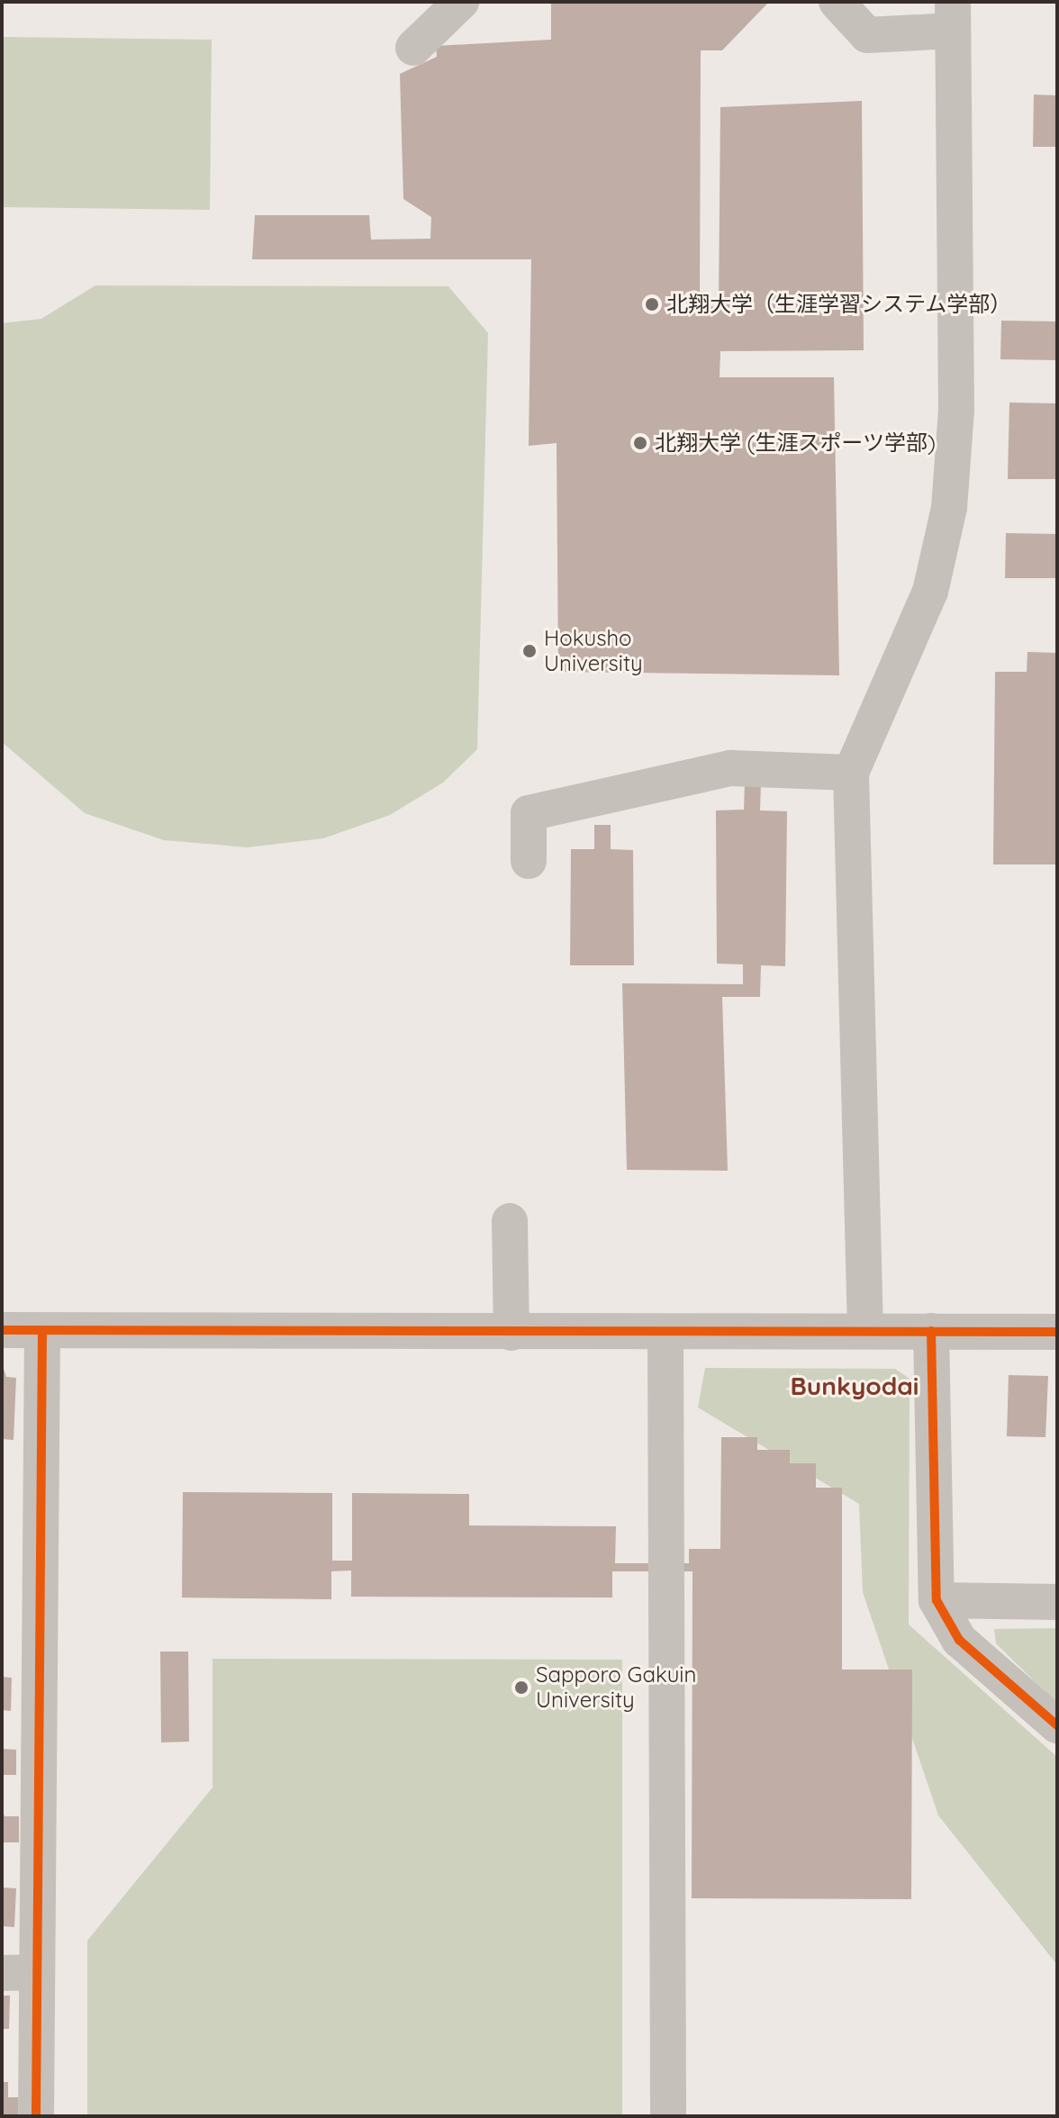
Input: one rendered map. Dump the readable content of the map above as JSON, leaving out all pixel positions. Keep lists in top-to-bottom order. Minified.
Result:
{"districts":["Bunkyodai"],"places":["北翔大学（生涯学習システム学部）","北翔大学 (生涯スポーツ学部)","Hokusho University","Sapporo Gakuin University"]}
